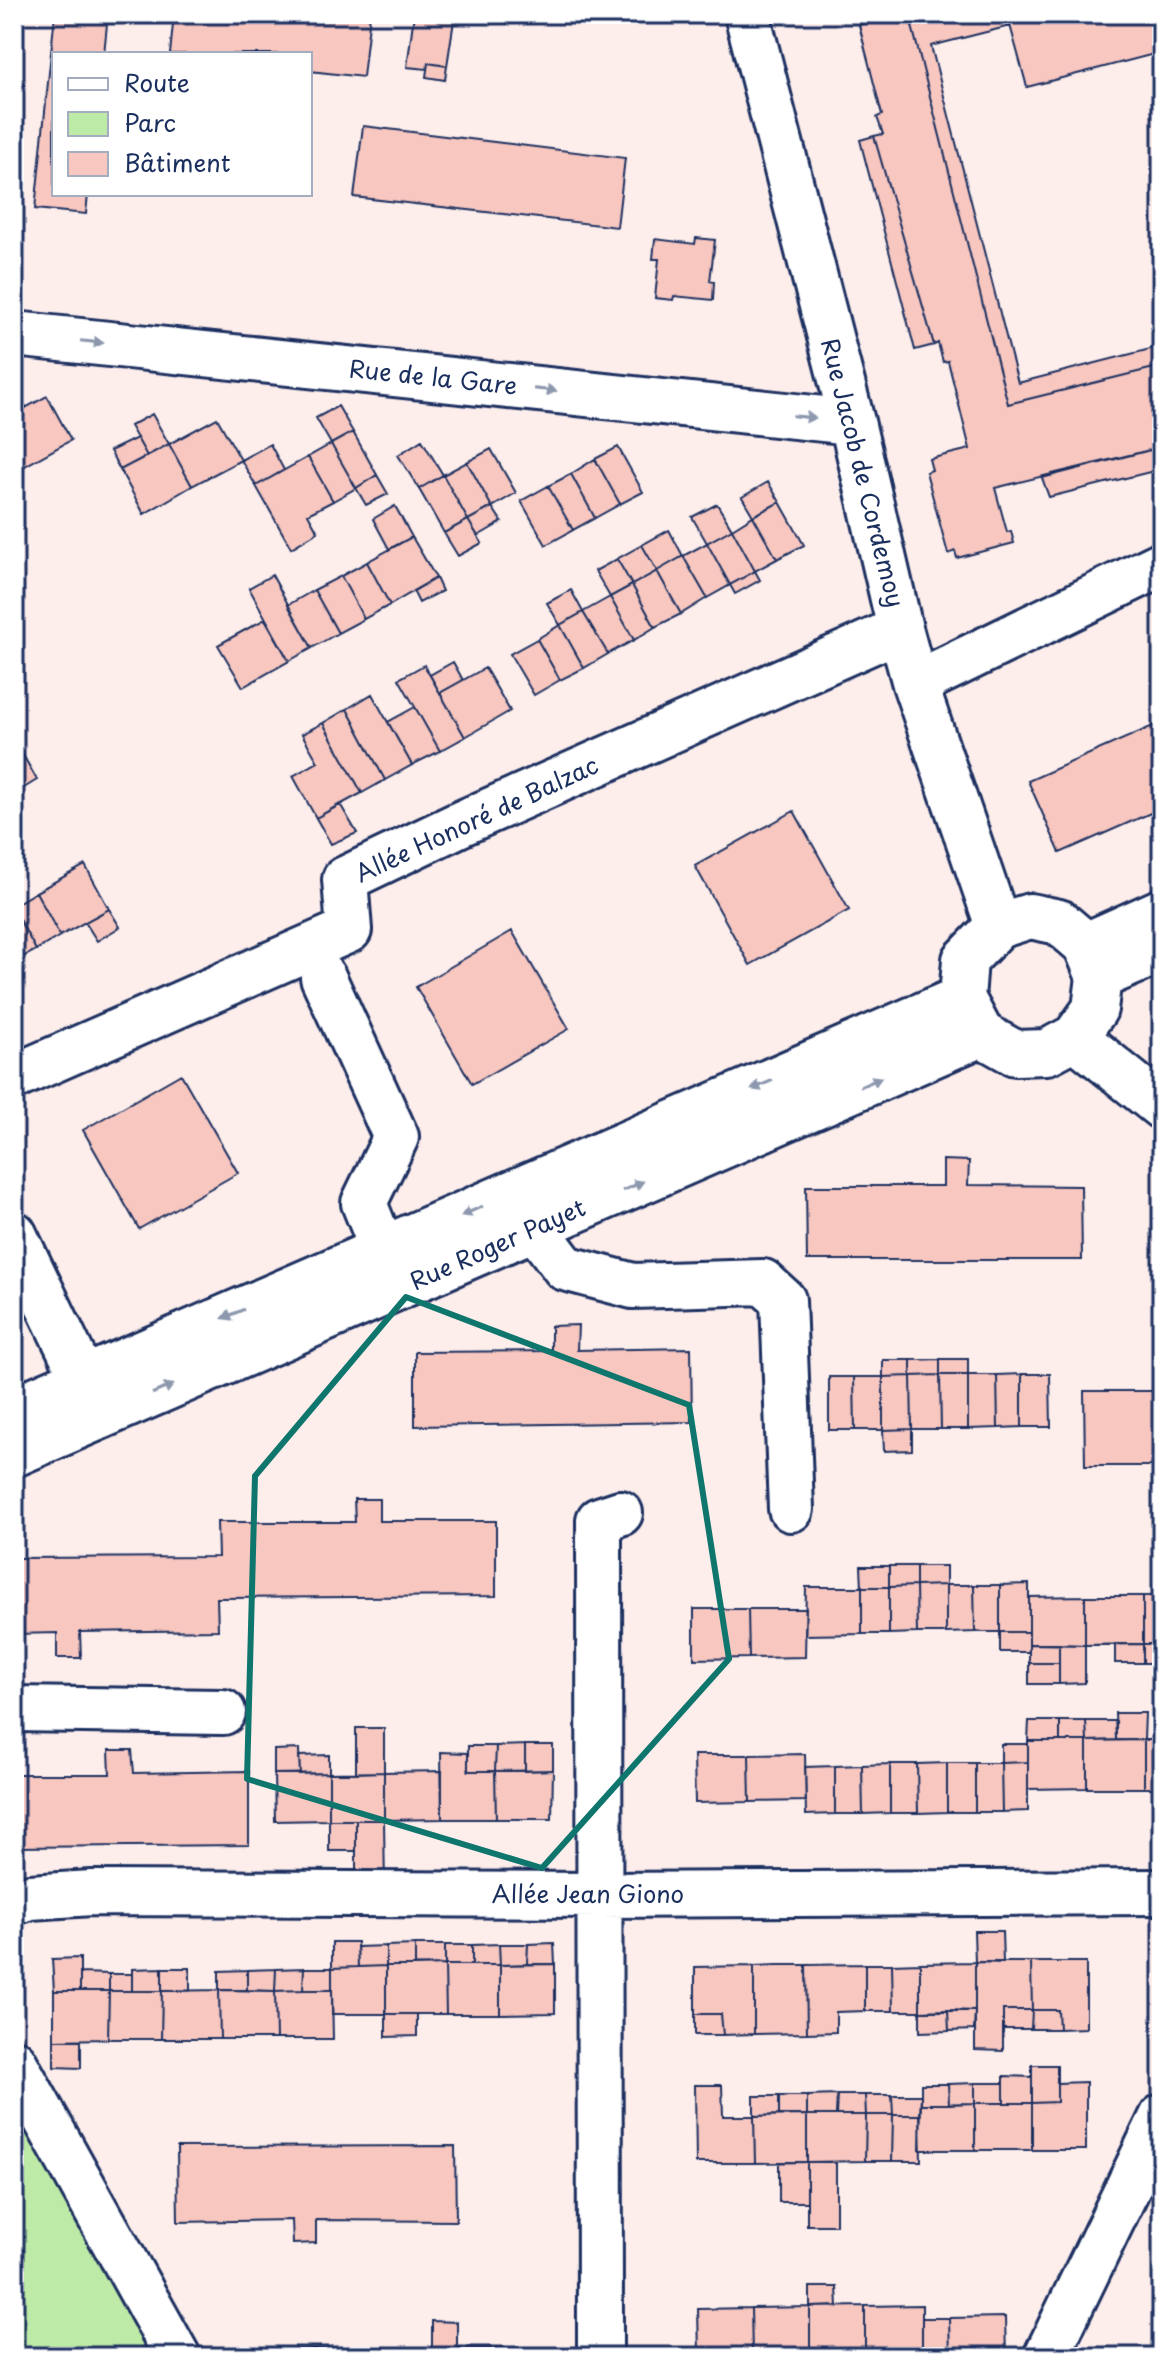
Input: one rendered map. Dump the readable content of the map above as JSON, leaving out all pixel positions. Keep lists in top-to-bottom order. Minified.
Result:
{"streets":{"street":["Rue de la Gare","Rue Jacob de Cordemoy","Allée Honoré de Balzac","Rue Roger Payet","Allée Jean Giono"]},"crossings":[["Rue de la Gare","Rue Jacob de Cordemoy"],["Rue Jacob de Cordemoy","Allée Honoré de Balzac"],["Rue Jacob de Cordemoy","Rue Roger Payet"]],"one_way":["Rue de la Gare"],"legend":["Route","Parc","Bâtiment"]}
